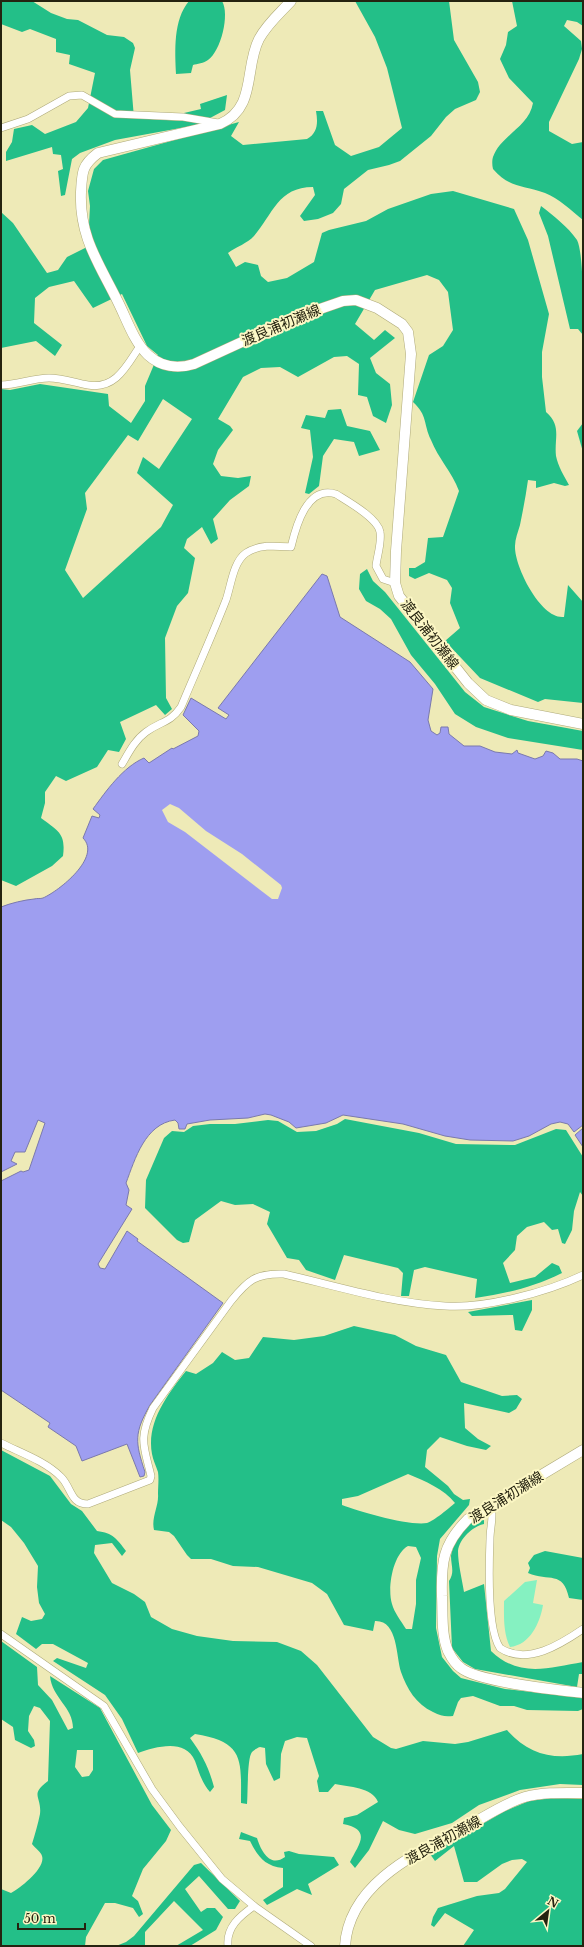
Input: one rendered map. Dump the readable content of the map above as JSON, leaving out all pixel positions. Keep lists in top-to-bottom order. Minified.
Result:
{"streets":{"main road":["渡良浦初瀬線"]},"scale_bar":"50 m","north":"top right"}
